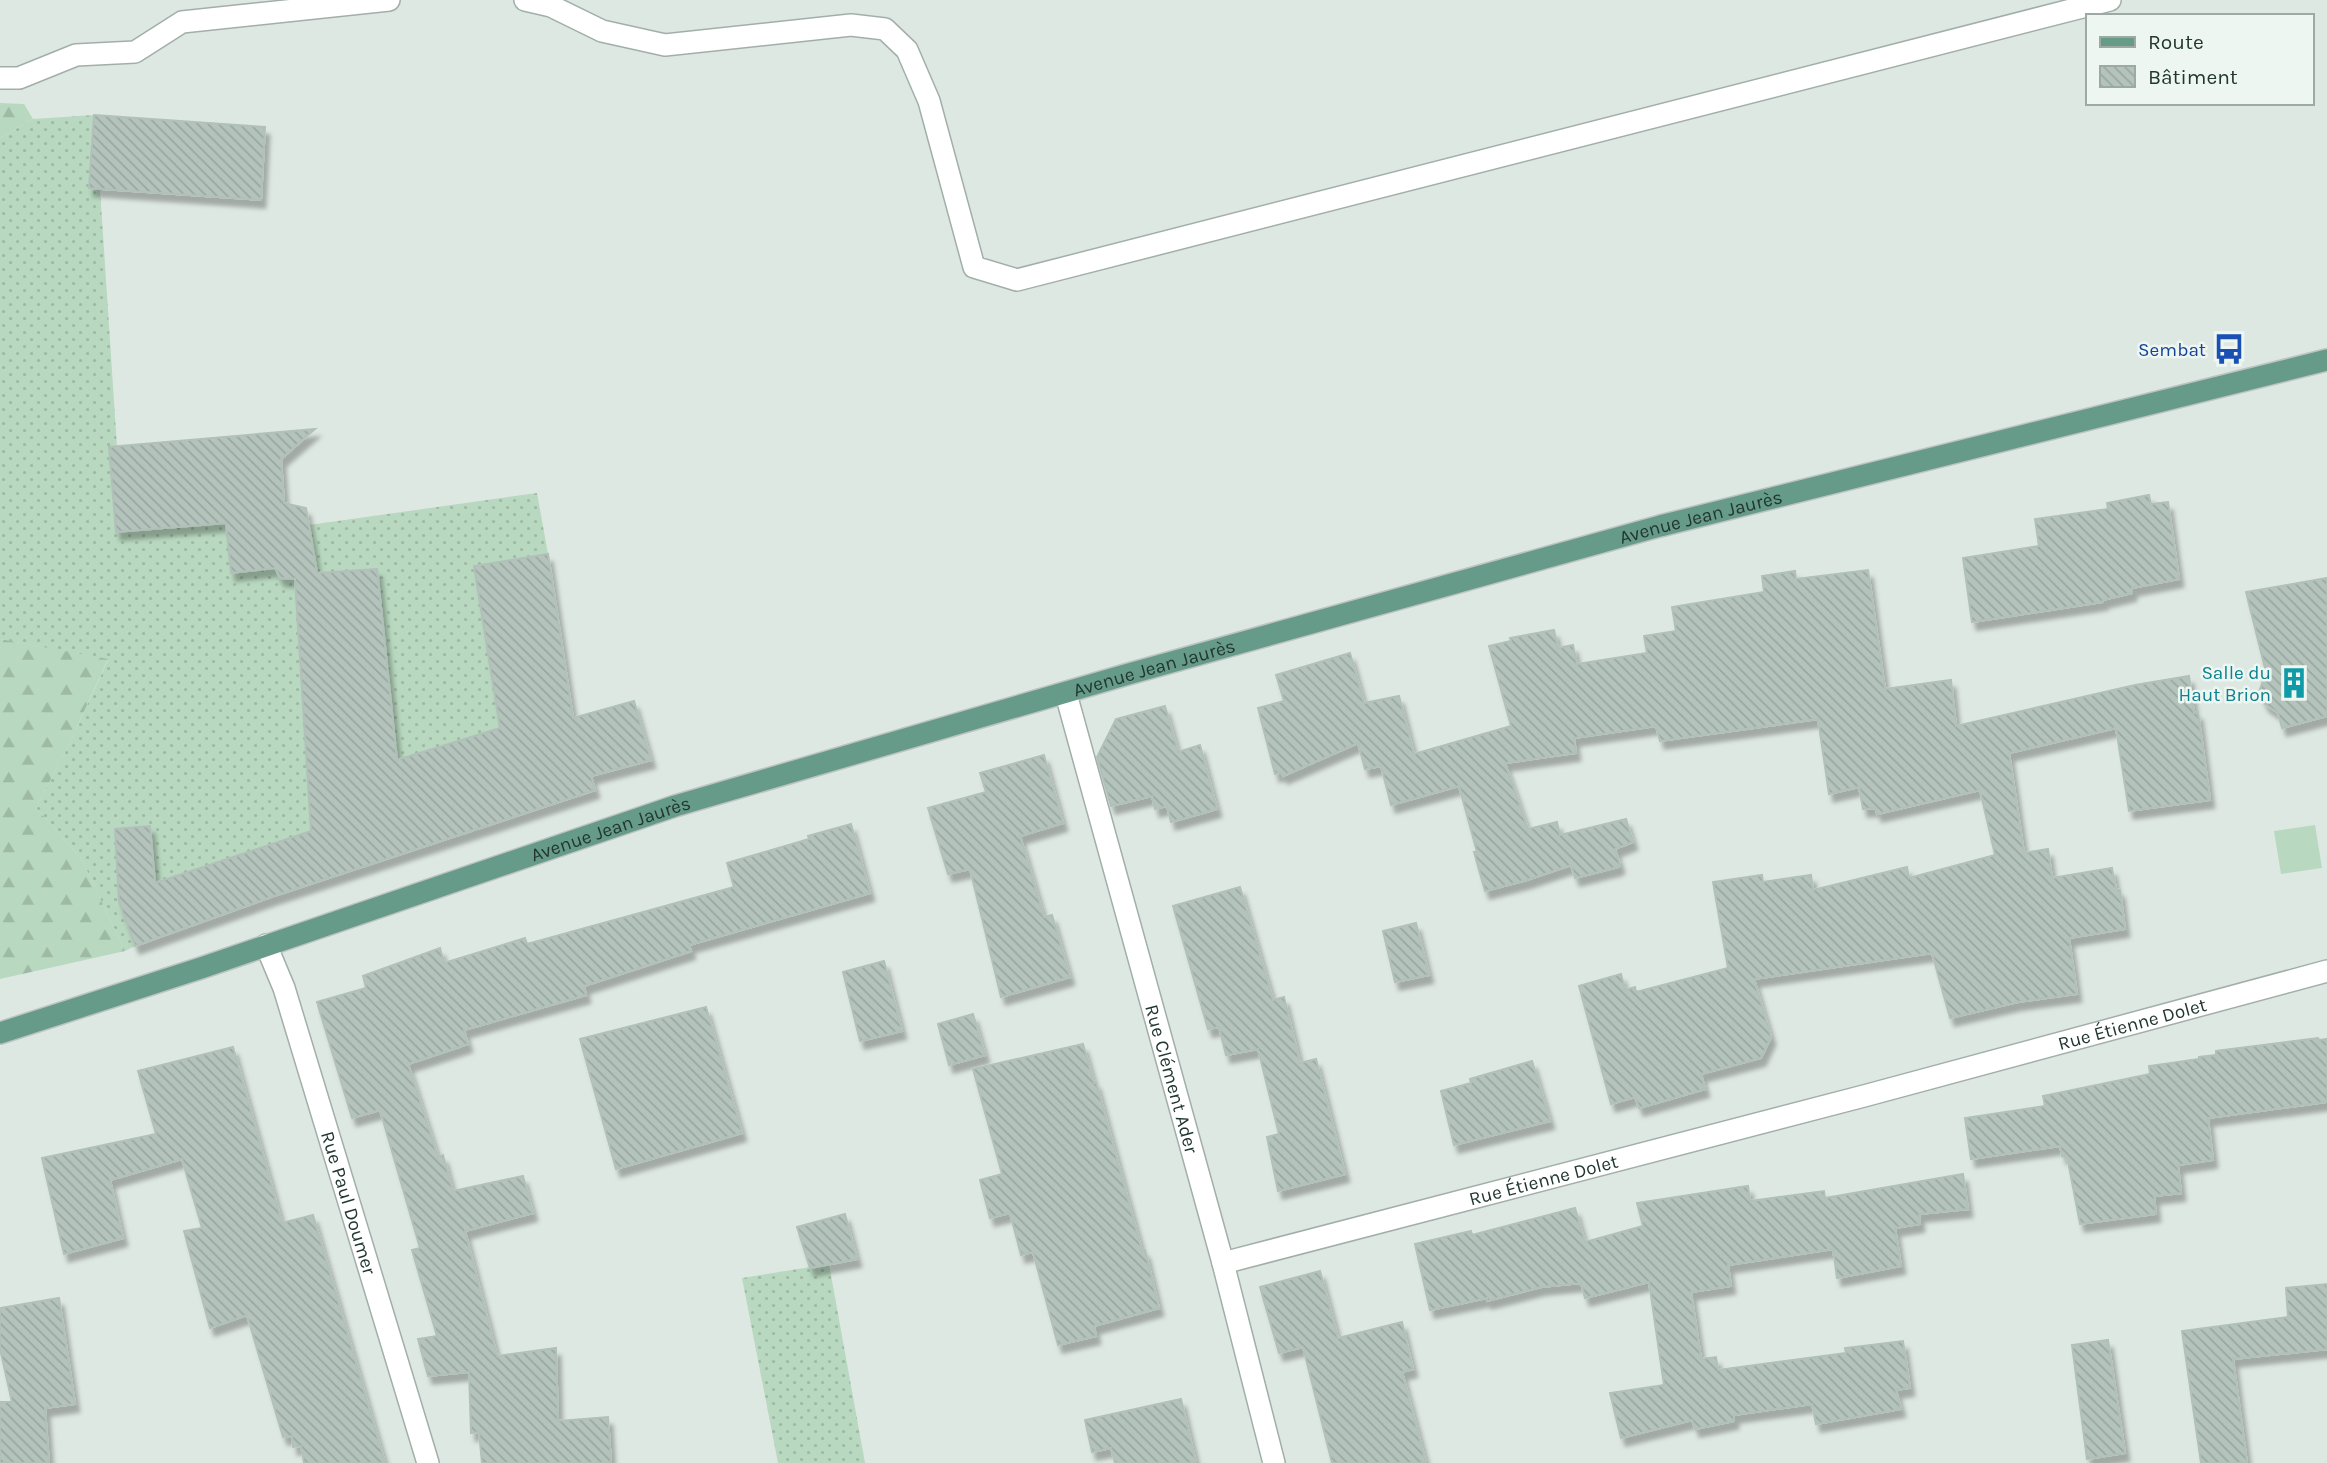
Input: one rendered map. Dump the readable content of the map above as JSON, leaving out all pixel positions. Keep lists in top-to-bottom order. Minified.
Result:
{"streets":{"main road":["Avenue Jean Jaurès"],"street":["Rue Étienne Dolet","Rue Clément Ader","Rue Paul Doumer"]},"crossings":[["Avenue Jean Jaurès","Rue Clément Ader"],["Avenue Jean Jaurès","Rue Paul Doumer"],["Rue Étienne Dolet","Rue Clément Ader"]],"places":{"bus stop":["Sembat"],"building":["Salle du Haut Brion"]},"legend":["Route","Bâtiment"]}
